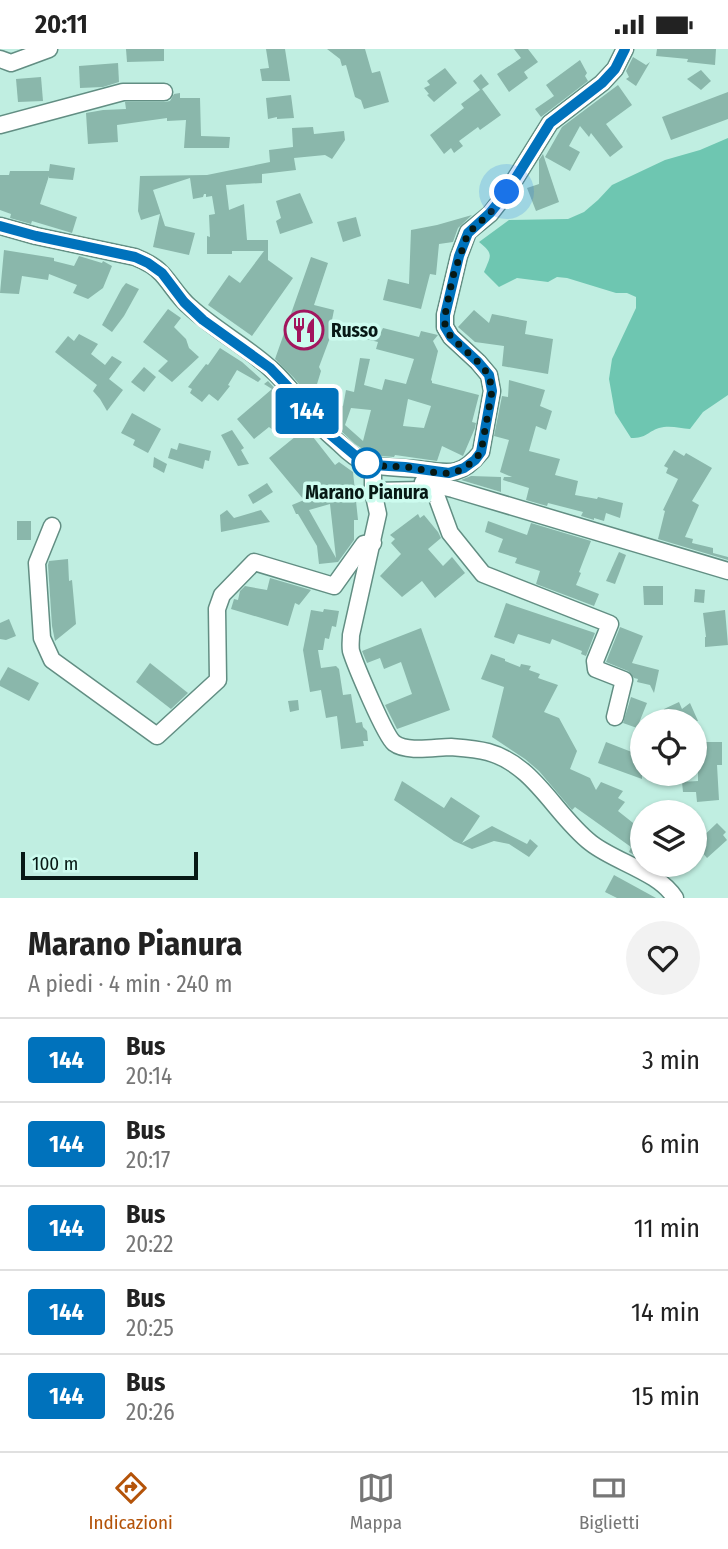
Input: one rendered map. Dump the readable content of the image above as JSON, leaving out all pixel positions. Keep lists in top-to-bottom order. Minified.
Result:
{"places":{"restaurant":["Russo"],"other":["Marano Pianura"]},"lines":["bus line 144"],"scale_bar":"100 m","page":{"status":"20:11","on_map":"144","scale":"100 m","heading":["Marano Pianura","A piedi · 4 min · 240 m"],"list":[{"mark":"144","name":"Bus","note":"20:14","value":"3 min"},{"mark":"144","name":"Bus","note":"20:17","value":"6 min"},{"mark":"144","name":"Bus","note":"20:22","value":"11 min"},{"mark":"144","name":"Bus","note":"20:25","value":"14 min"},{"mark":"144","name":"Bus","note":"20:26","value":"15 min"}],"tabs":["Indicazioni","Mappa","Biglietti"]}}
